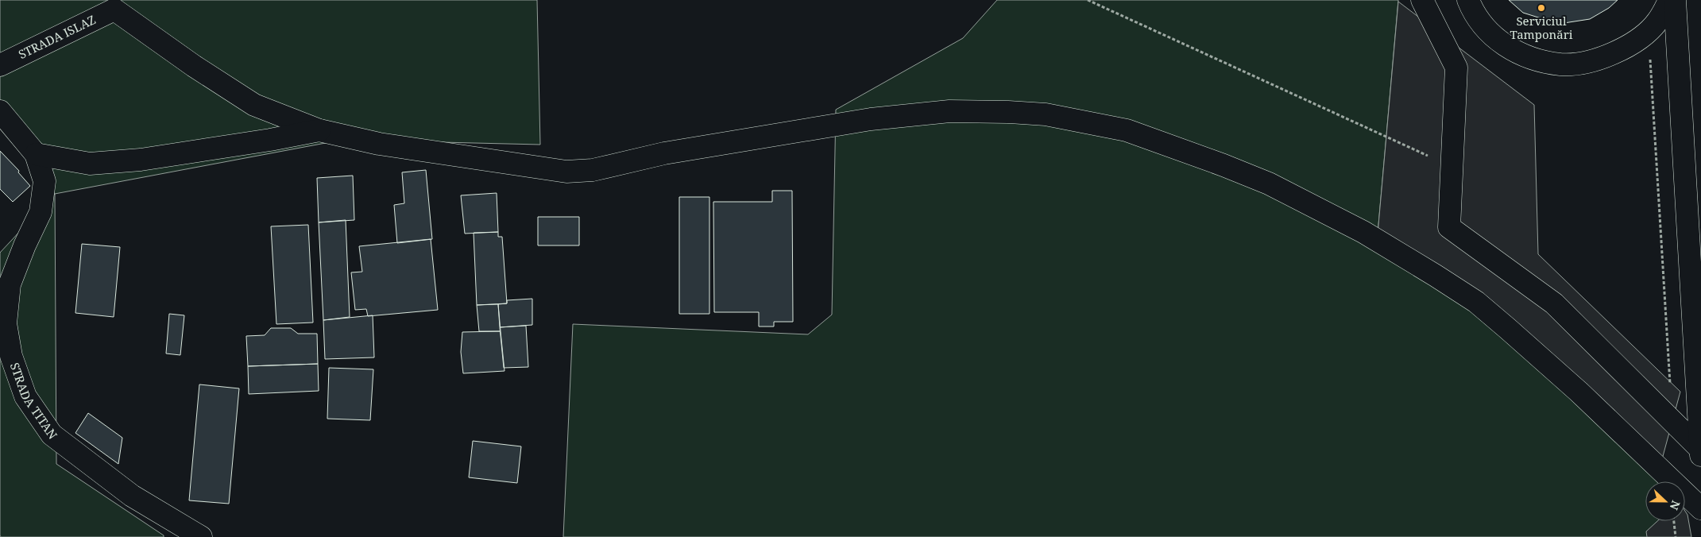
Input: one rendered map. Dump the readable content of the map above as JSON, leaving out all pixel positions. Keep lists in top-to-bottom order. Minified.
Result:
{"streets":{"street":["STRADA ISLAZ","STRADA TITAN"]},"places":["Serviciul Tamponări"],"north":"right"}
